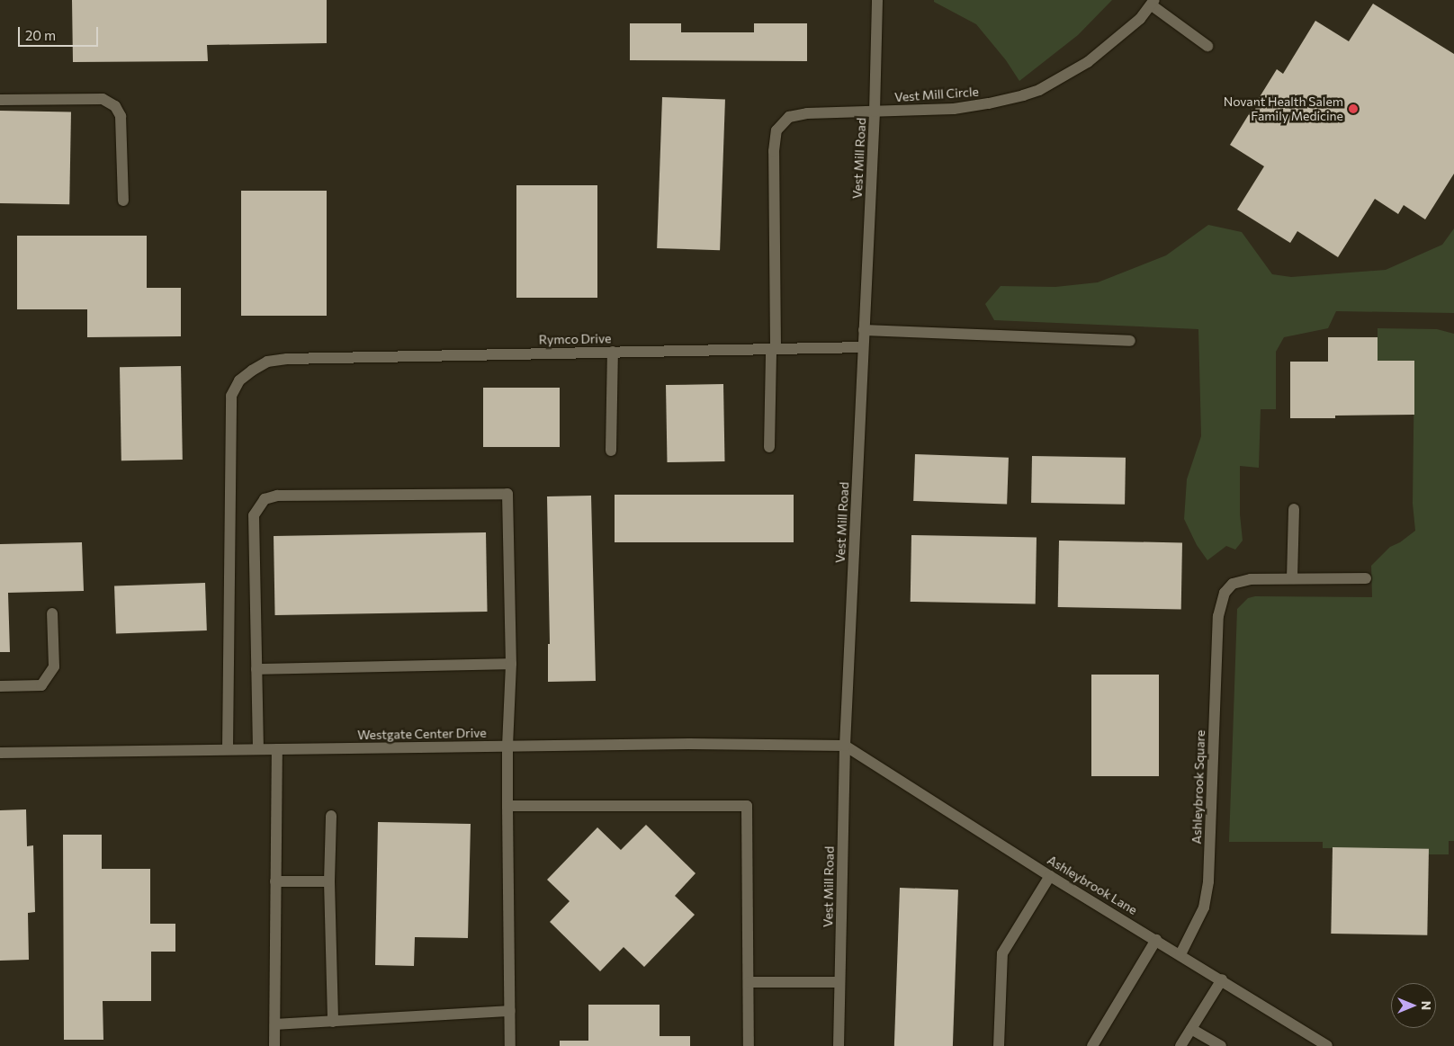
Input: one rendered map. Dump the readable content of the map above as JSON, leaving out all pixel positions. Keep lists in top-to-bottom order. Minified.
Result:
{"streets":{"street":["Vest Mill Circle","Vest Mill Road","Rymco Drive","Westgate Center Drive","Ashleybrook Square","Ashleybrook Lane"]},"crossings":[["Vest Mill Circle","Vest Mill Road"],["Vest Mill Circle","Rymco Drive"],["Vest Mill Road","Rymco Drive"],["Vest Mill Road","Westgate Center Drive"],["Vest Mill Road","Ashleybrook Lane"],["Rymco Drive","Westgate Center Drive"],["Westgate Center Drive","Ashleybrook Lane"],["Ashleybrook Square","Ashleybrook Lane"]],"places":["Novant Health Salem Family Medicine"],"scale_bar":"20 m","north":"right"}
